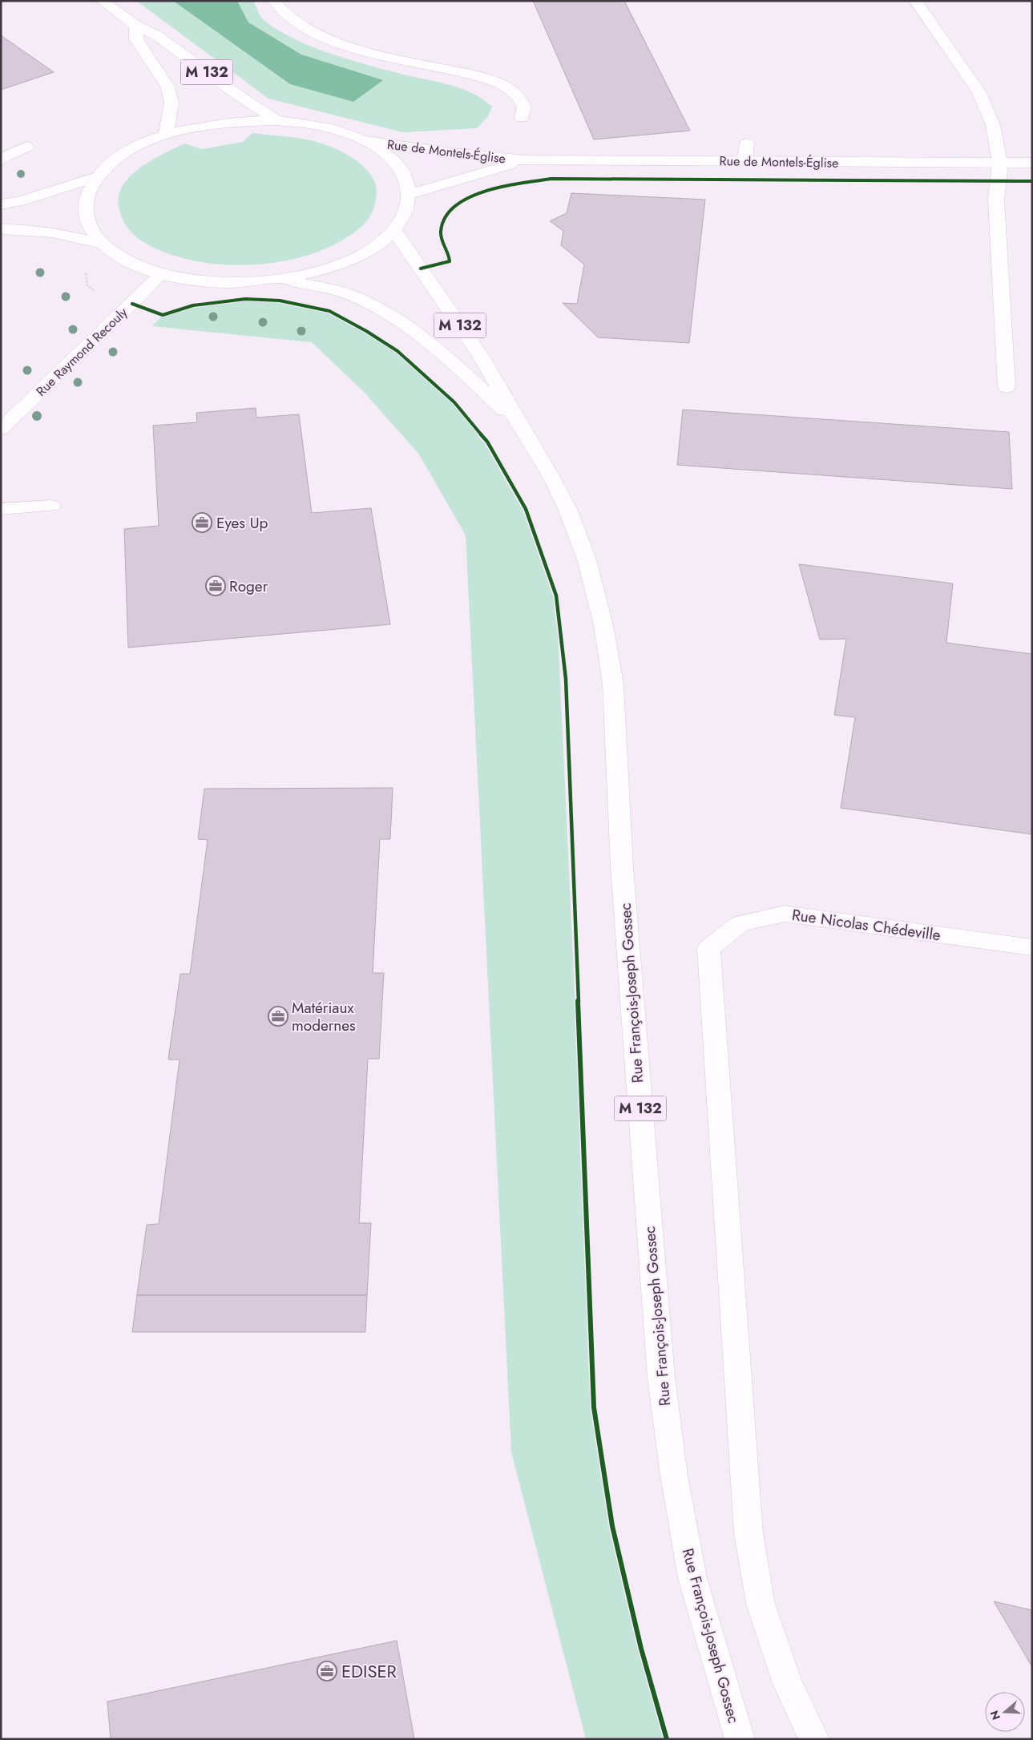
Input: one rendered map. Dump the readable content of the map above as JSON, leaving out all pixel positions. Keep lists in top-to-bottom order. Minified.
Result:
{"streets":{"main road":["M 132","Rue de Montels-Église","Rue Raymond Recouly","Rue Nicolas Chédeville","Rue François-Joseph Gossec"]},"places":{"office":["Eyes Up","Roger","Matériaux modernes","EDISER"]},"north":"left"}
